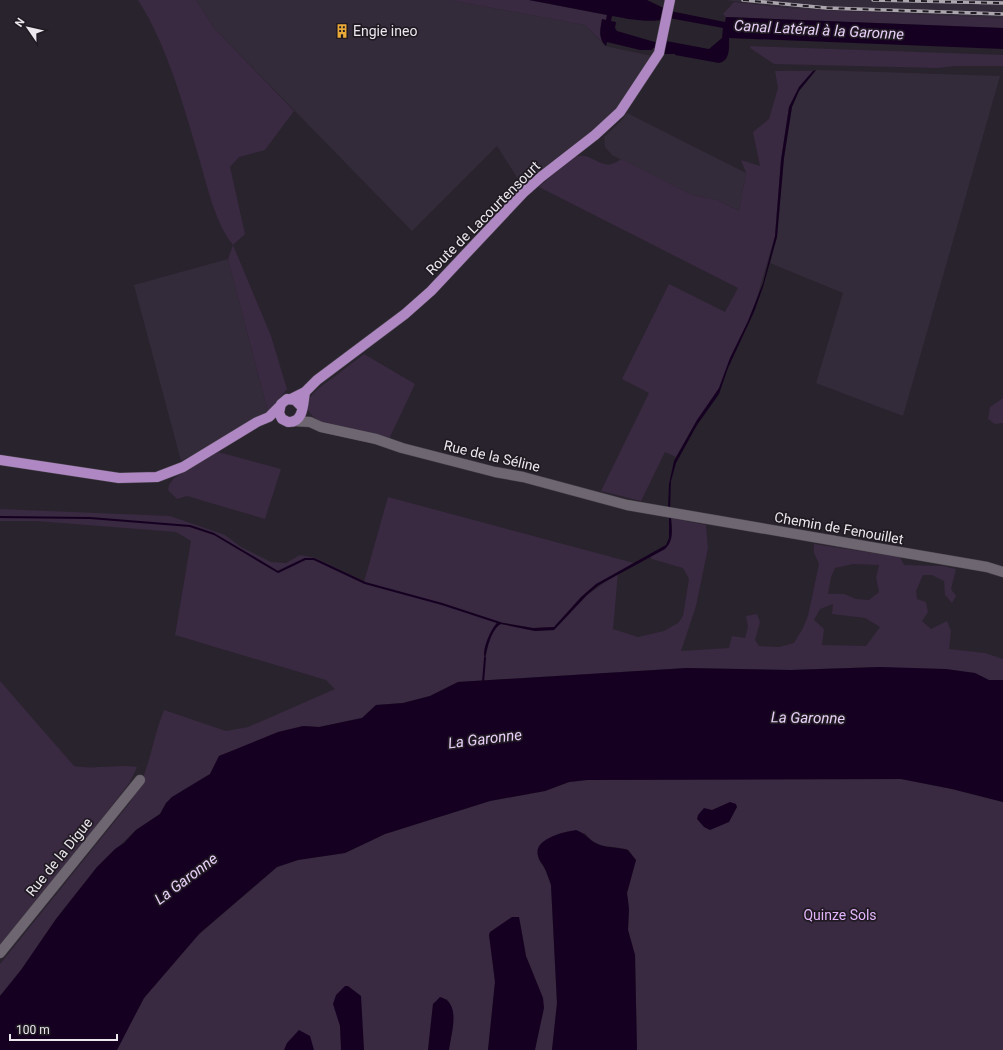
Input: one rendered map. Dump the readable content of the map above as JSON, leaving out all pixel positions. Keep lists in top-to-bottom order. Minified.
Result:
{"streets":{"main road":["Route de Lacourtensourt"],"street":["Rue de la Séline","Chemin de Fenouillet","Rue de la Digue"]},"crossings":[["Route de Lacourtensourt","Rue de la Séline"],["Rue de la Séline","Chemin de Fenouillet"]],"water":["Canal Latéral à la Garonne","La Garonne"],"parks":["Quinze Sols"],"places":{"building":["Engie ineo"]},"scale_bar":"100 m","north":"top left"}
